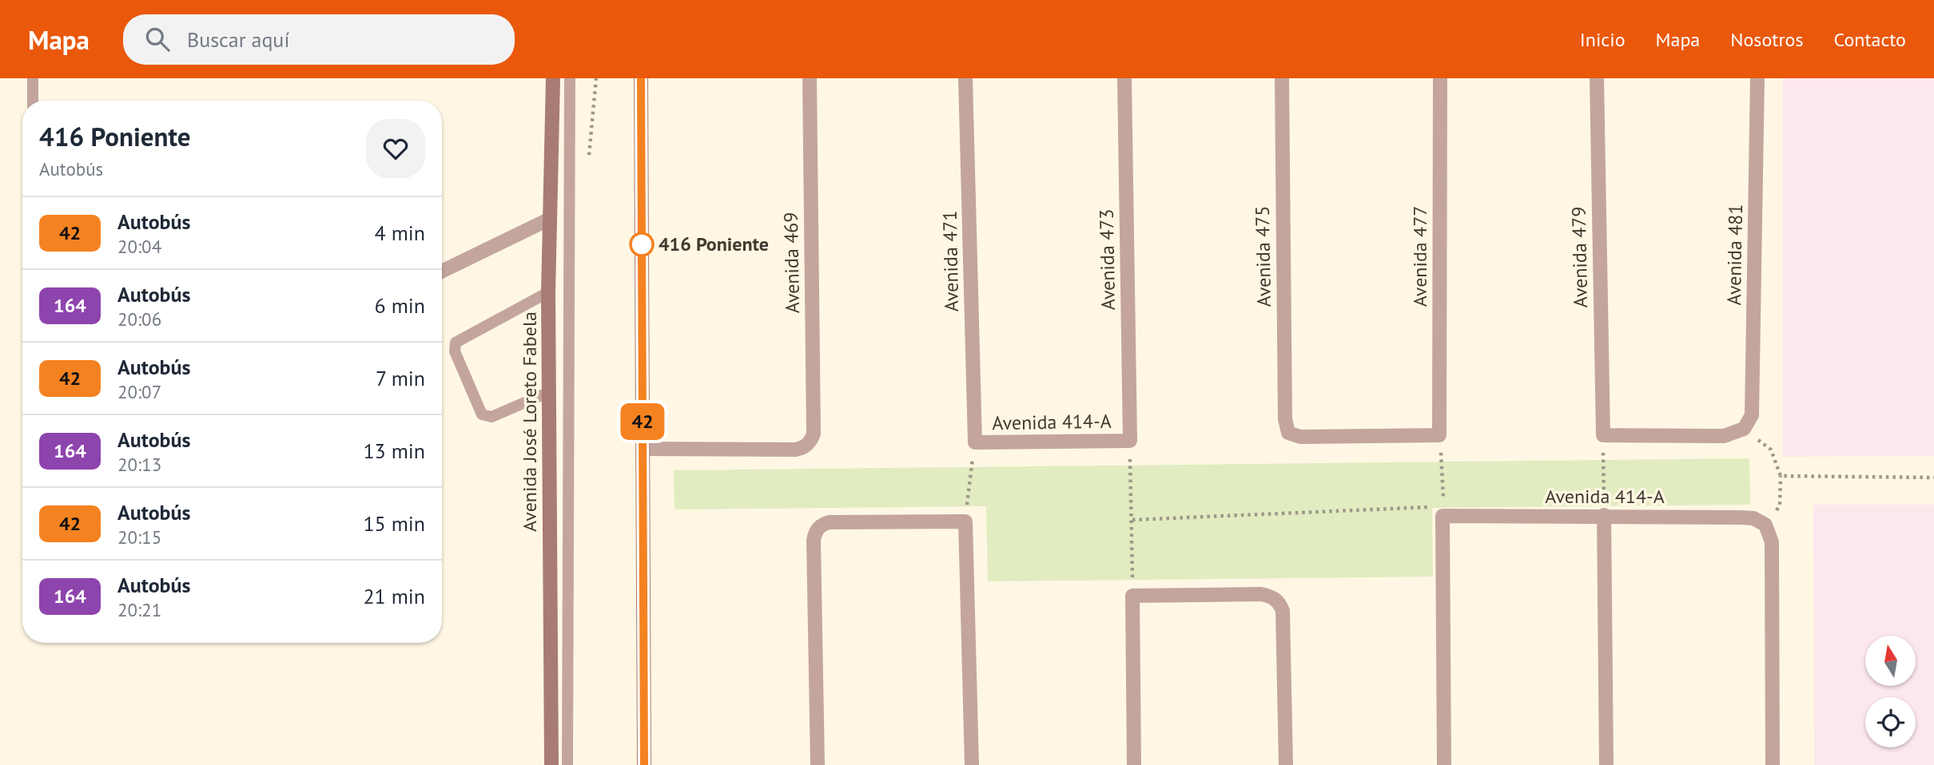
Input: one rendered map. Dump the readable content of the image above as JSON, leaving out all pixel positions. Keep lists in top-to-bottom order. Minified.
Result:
{"streets":{"main road":["Avenida José Loreto Fabela"],"street":["Avenida 481","Avenida 475","Avenida 477","Avenida 479","Avenida 473","Avenida 471","Avenida 469","Avenida 414-A"]},"crossings":[["Avenida 475","Avenida 477"],["Avenida 473","Avenida 414-A"],["Avenida 471","Avenida 414-A"]],"places":["416 Poniente"],"lines":["bus line 42"],"north":"top","page":{"header":"Mapa","search":"Buscar aquí","nav":["Inicio","Mapa","Nosotros","Contacto"],"on_map":"42","heading":["416 Poniente","Autobús"],"list":[{"mark":"42","name":"Autobús","note":"20:04","value":"4 min"},{"mark":"164","name":"Autobús","note":"20:06","value":"6 min"},{"mark":"42","name":"Autobús","note":"20:07","value":"7 min"},{"mark":"164","name":"Autobús","note":"20:13","value":"13 min"},{"mark":"42","name":"Autobús","note":"20:15","value":"15 min"},{"mark":"164","name":"Autobús","note":"20:21","value":"21 min"}]}}
